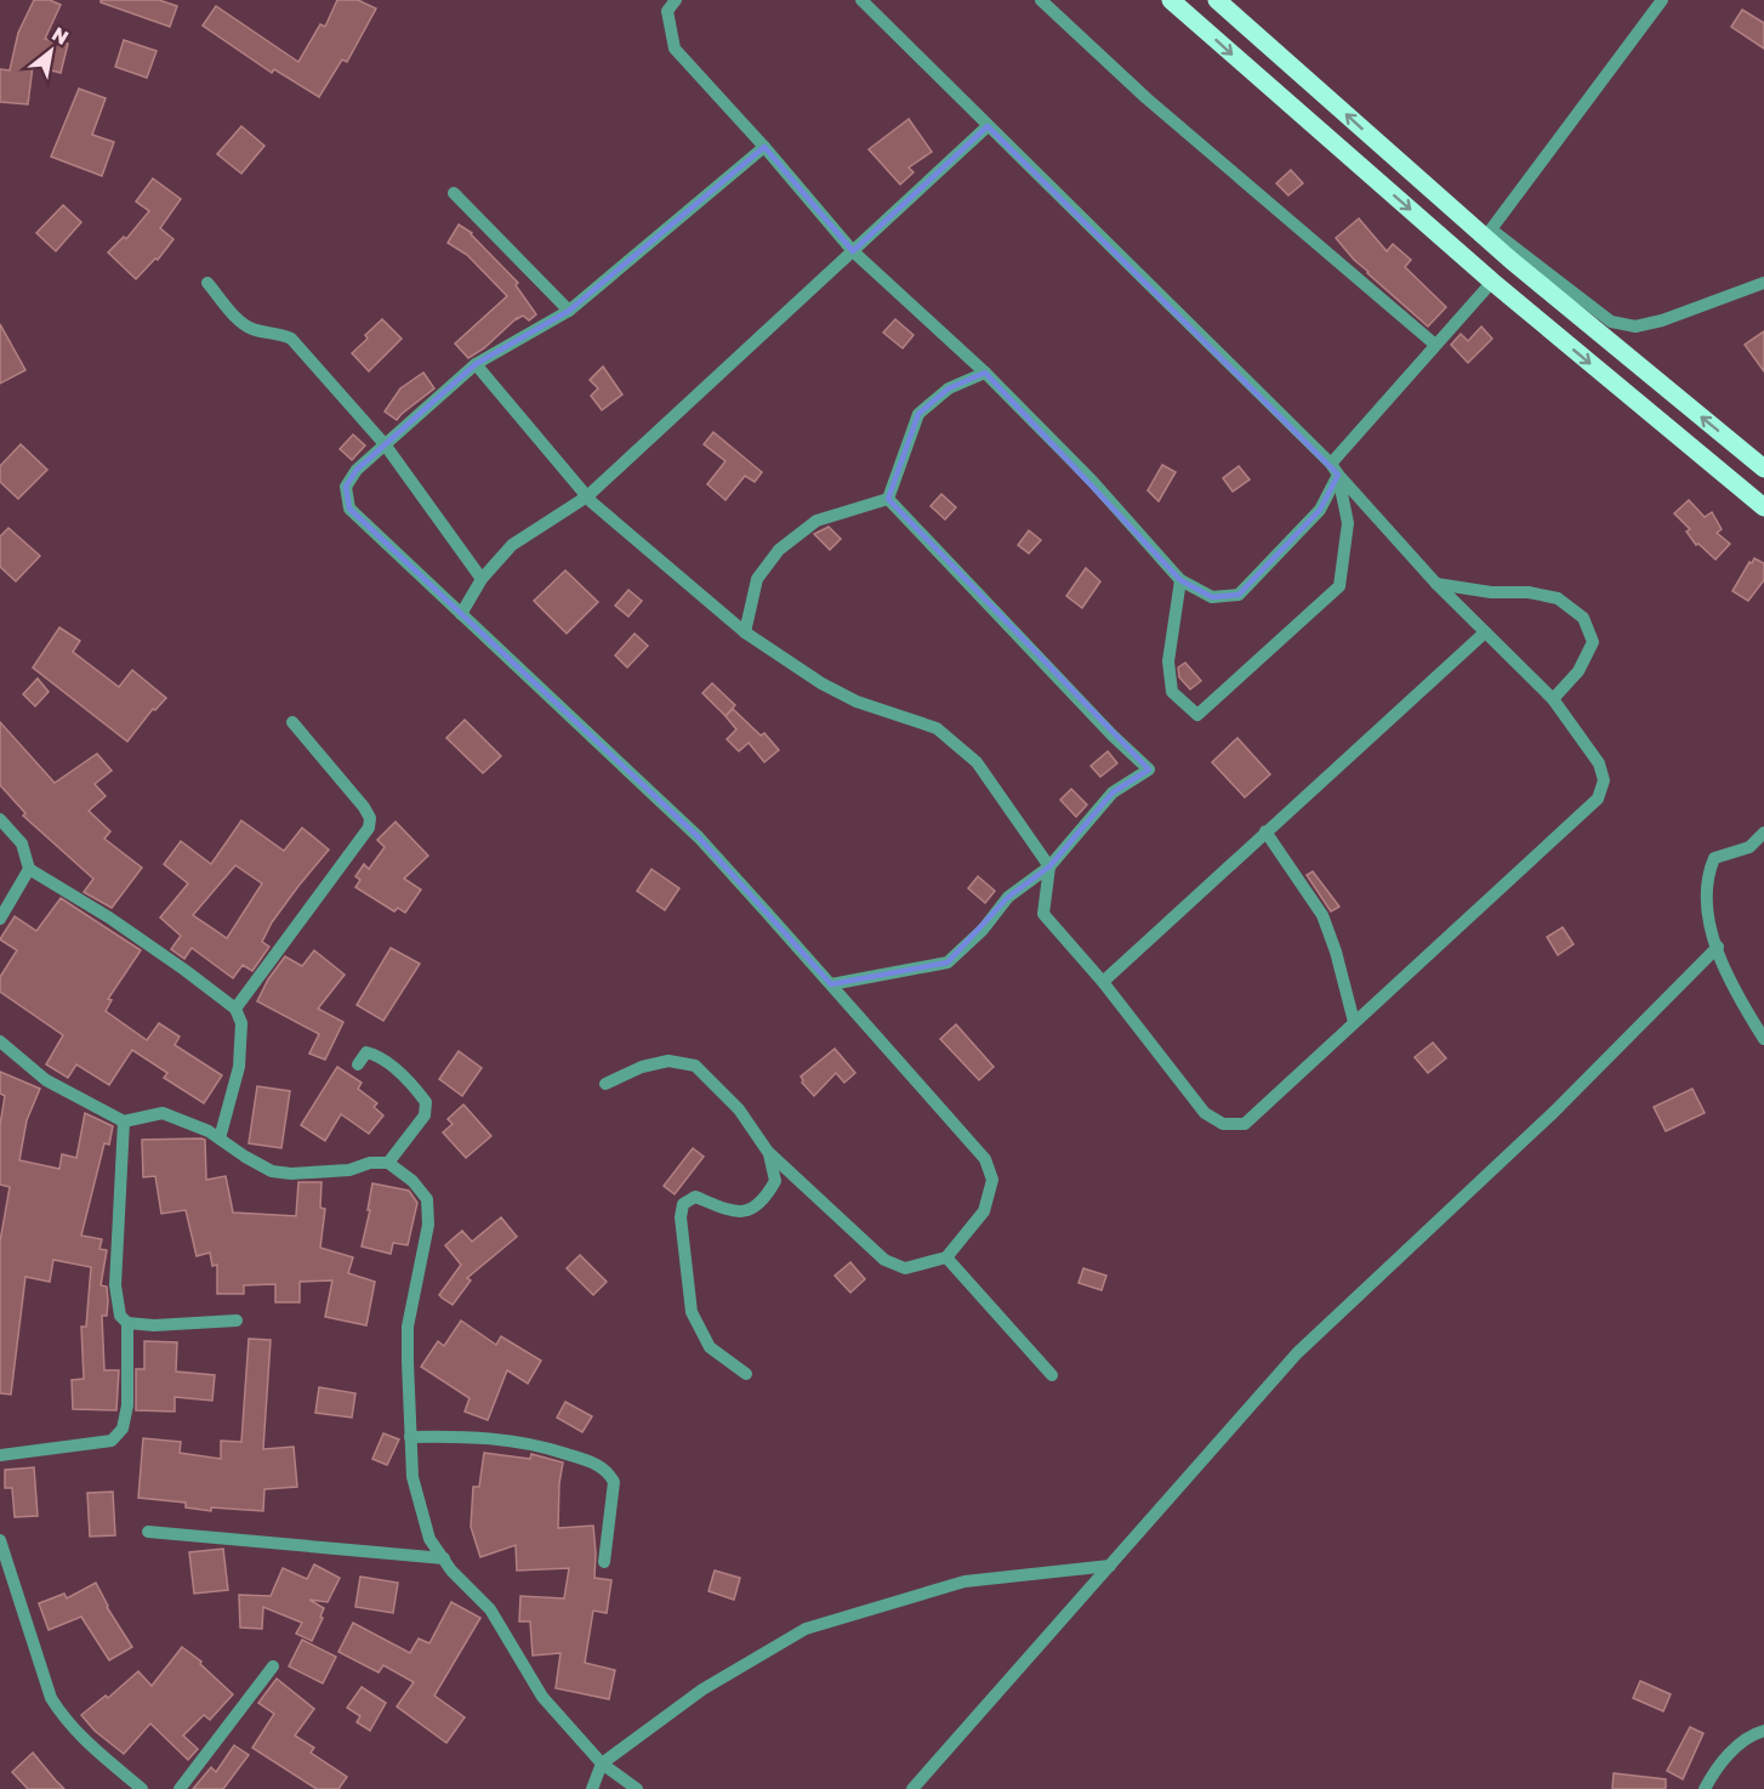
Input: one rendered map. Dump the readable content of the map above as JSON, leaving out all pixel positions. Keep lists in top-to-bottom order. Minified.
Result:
{"north":"top right"}
